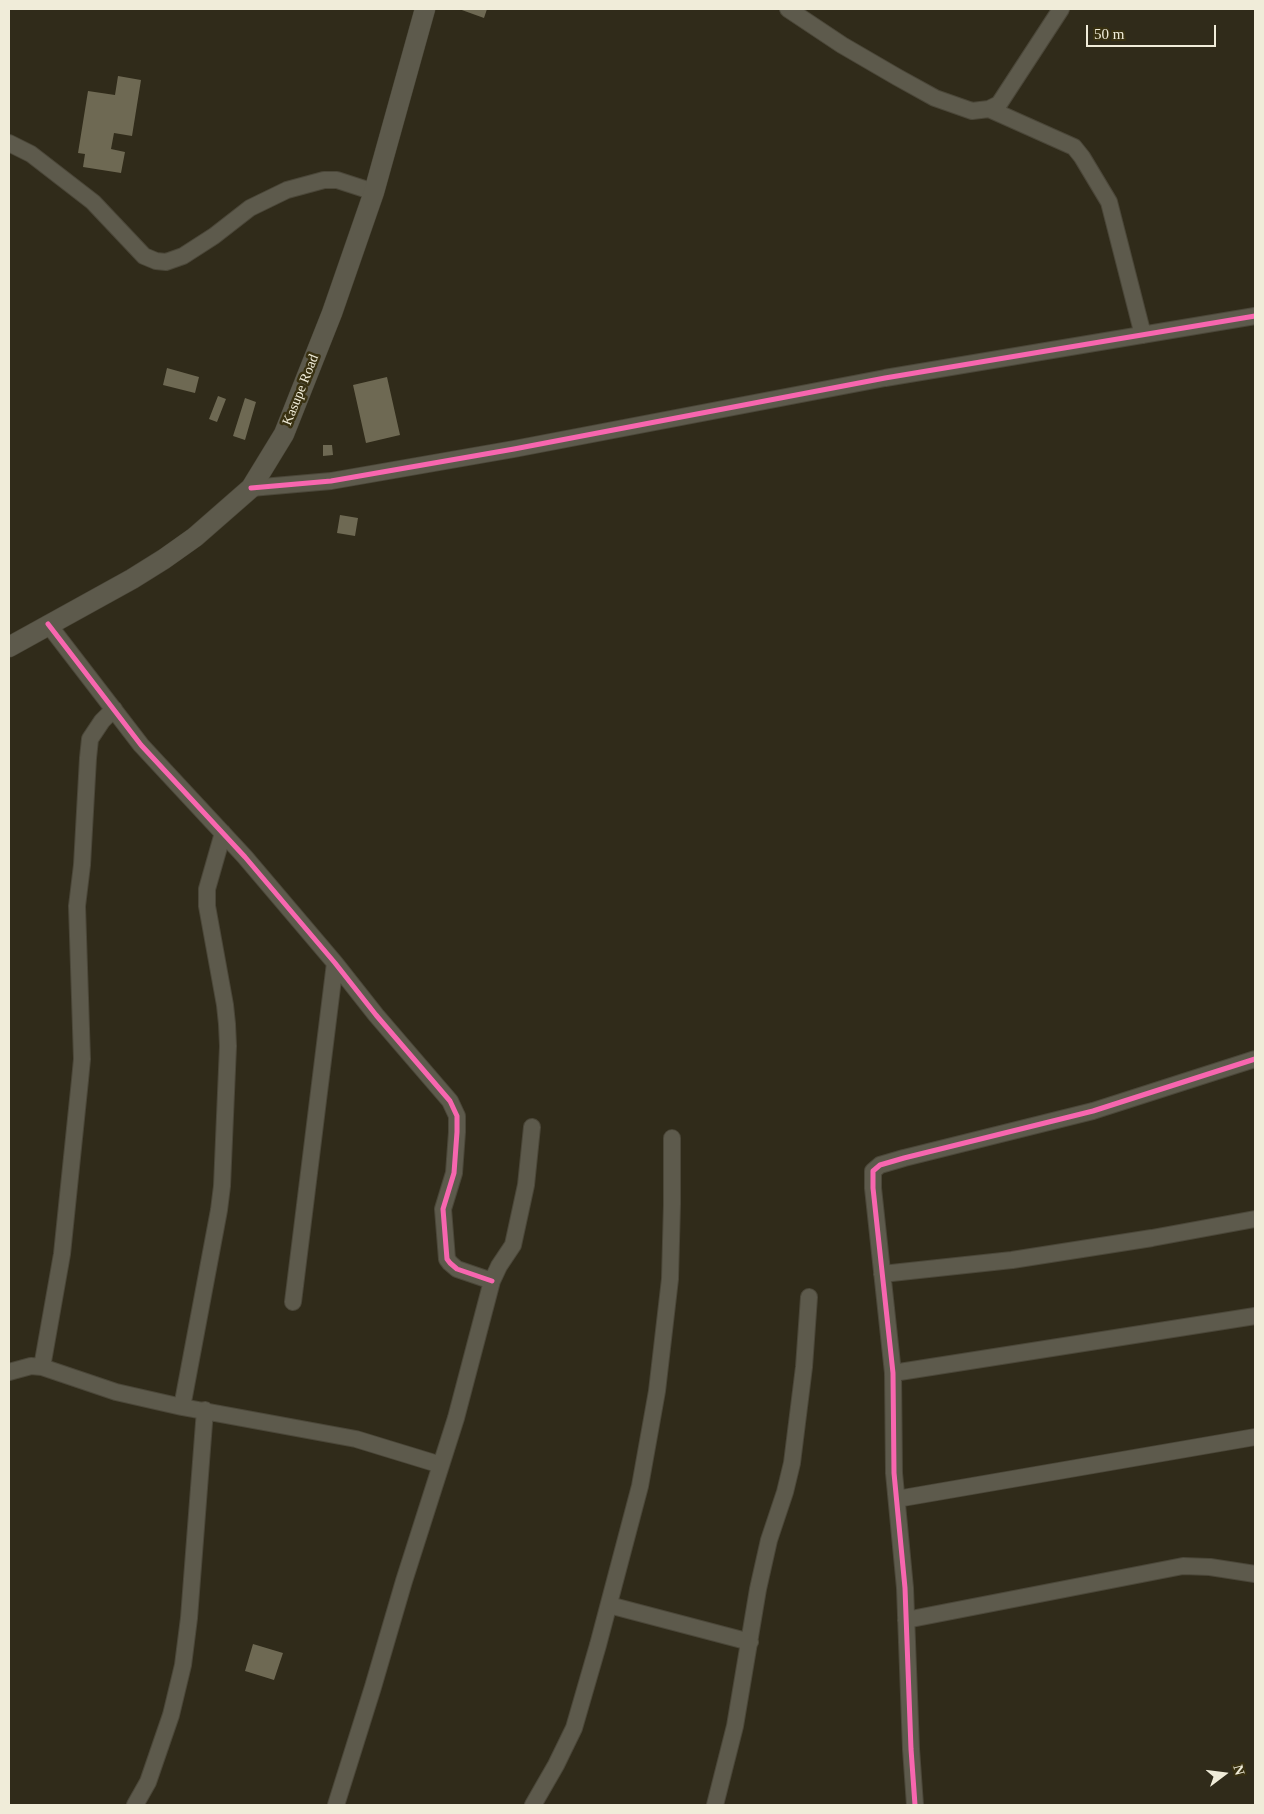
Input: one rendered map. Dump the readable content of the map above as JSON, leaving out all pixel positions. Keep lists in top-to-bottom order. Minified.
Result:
{"streets":{"street":["Kasupe Road"]},"scale_bar":"50 m","north":"right"}
